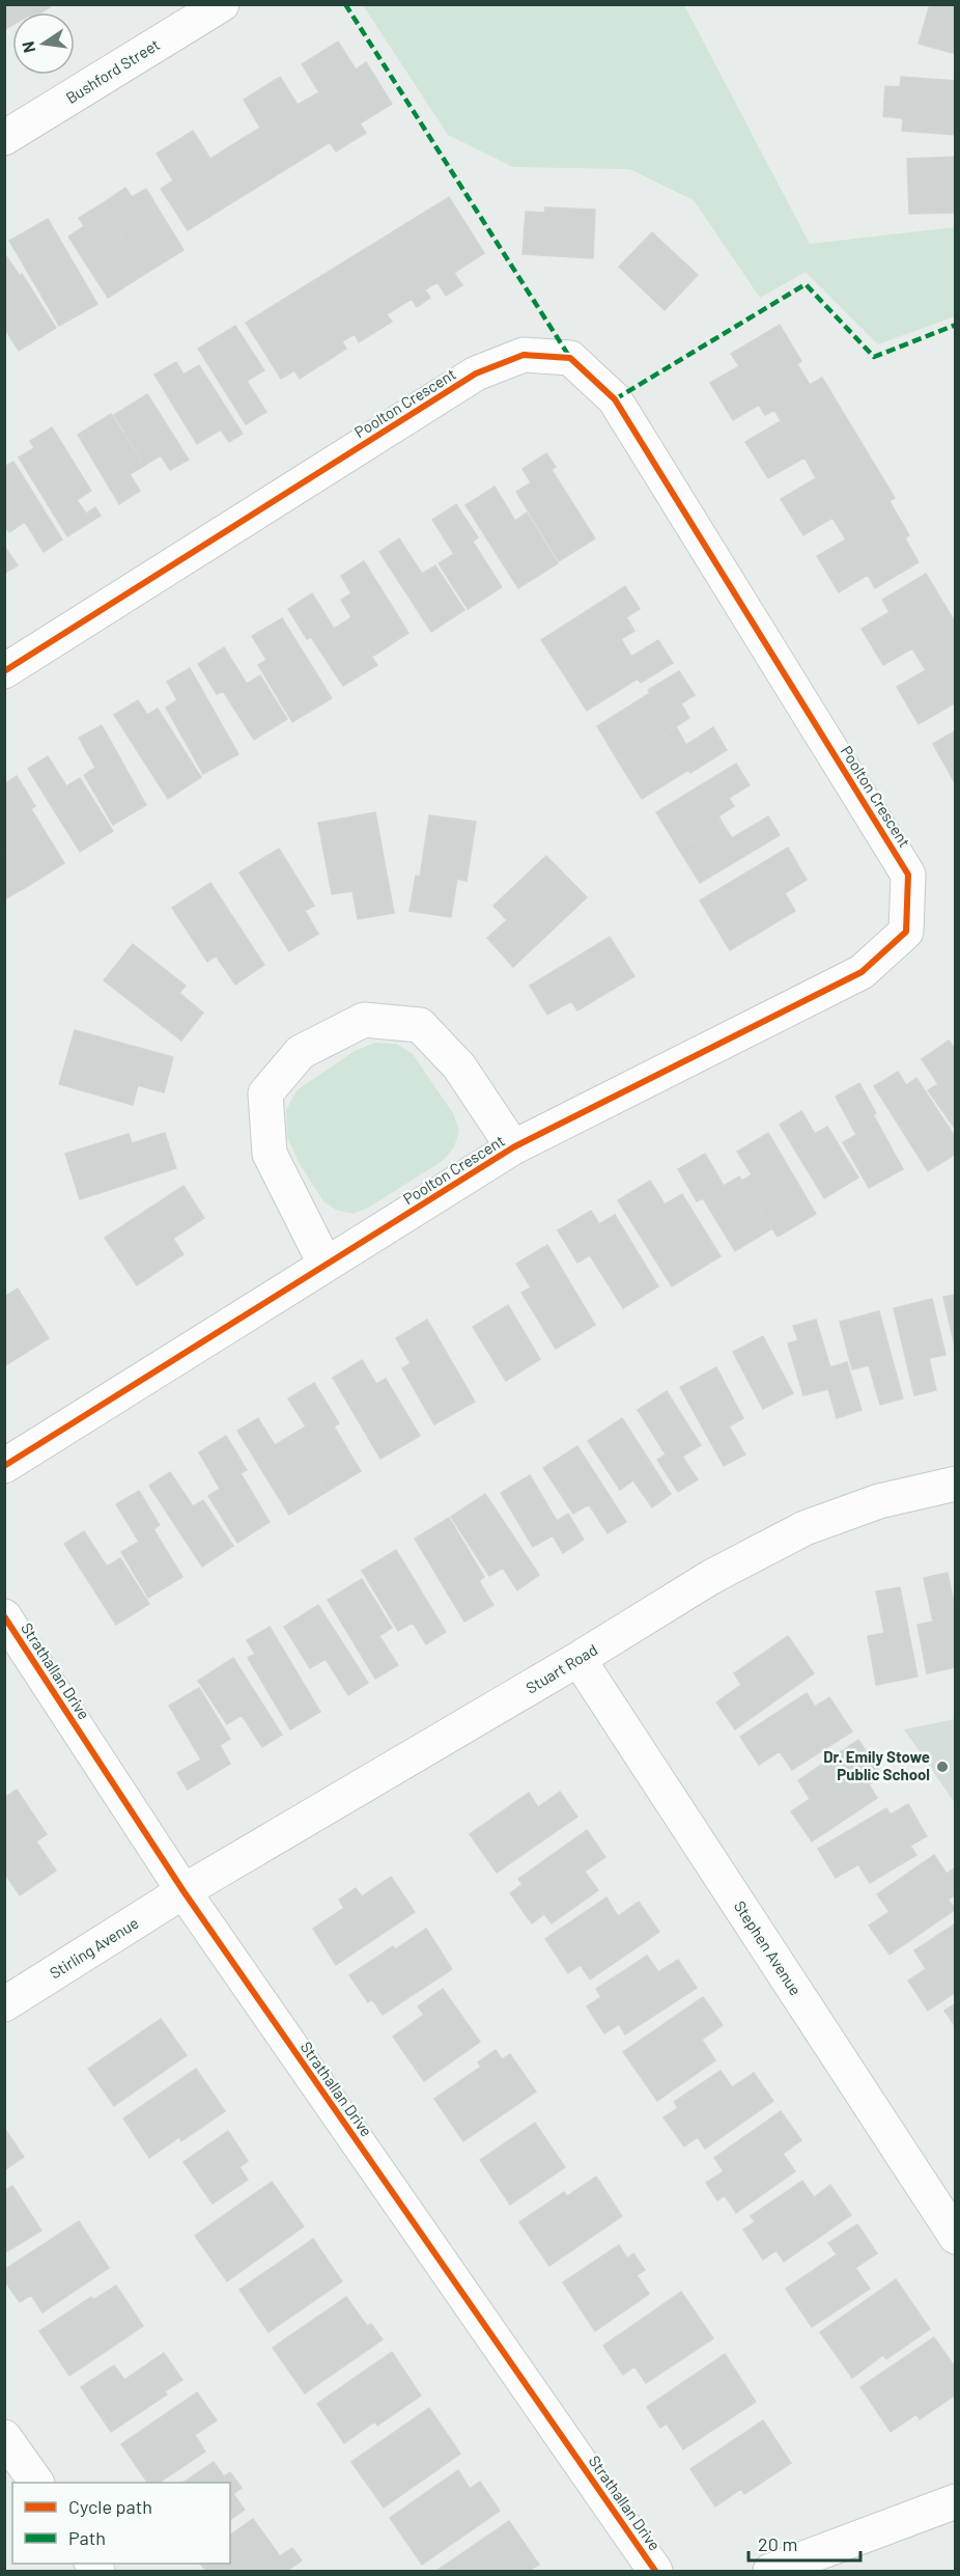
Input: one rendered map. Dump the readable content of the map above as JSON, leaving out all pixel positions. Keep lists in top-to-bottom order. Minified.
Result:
{"streets":{"street":["Bushford Street","Poolton Crescent","Stuart Road","Strathallan Drive","Stirling Avenue","Stephen Avenue"]},"crossings":[["Stuart Road","Strathallan Drive"],["Stuart Road","Stirling Avenue"],["Stuart Road","Stephen Avenue"],["Strathallan Drive","Stirling Avenue"]],"places":["Dr. Emily Stowe Public School"],"legend":["Cycle path","Path"],"scale_bar":"20 m","north":"left"}
